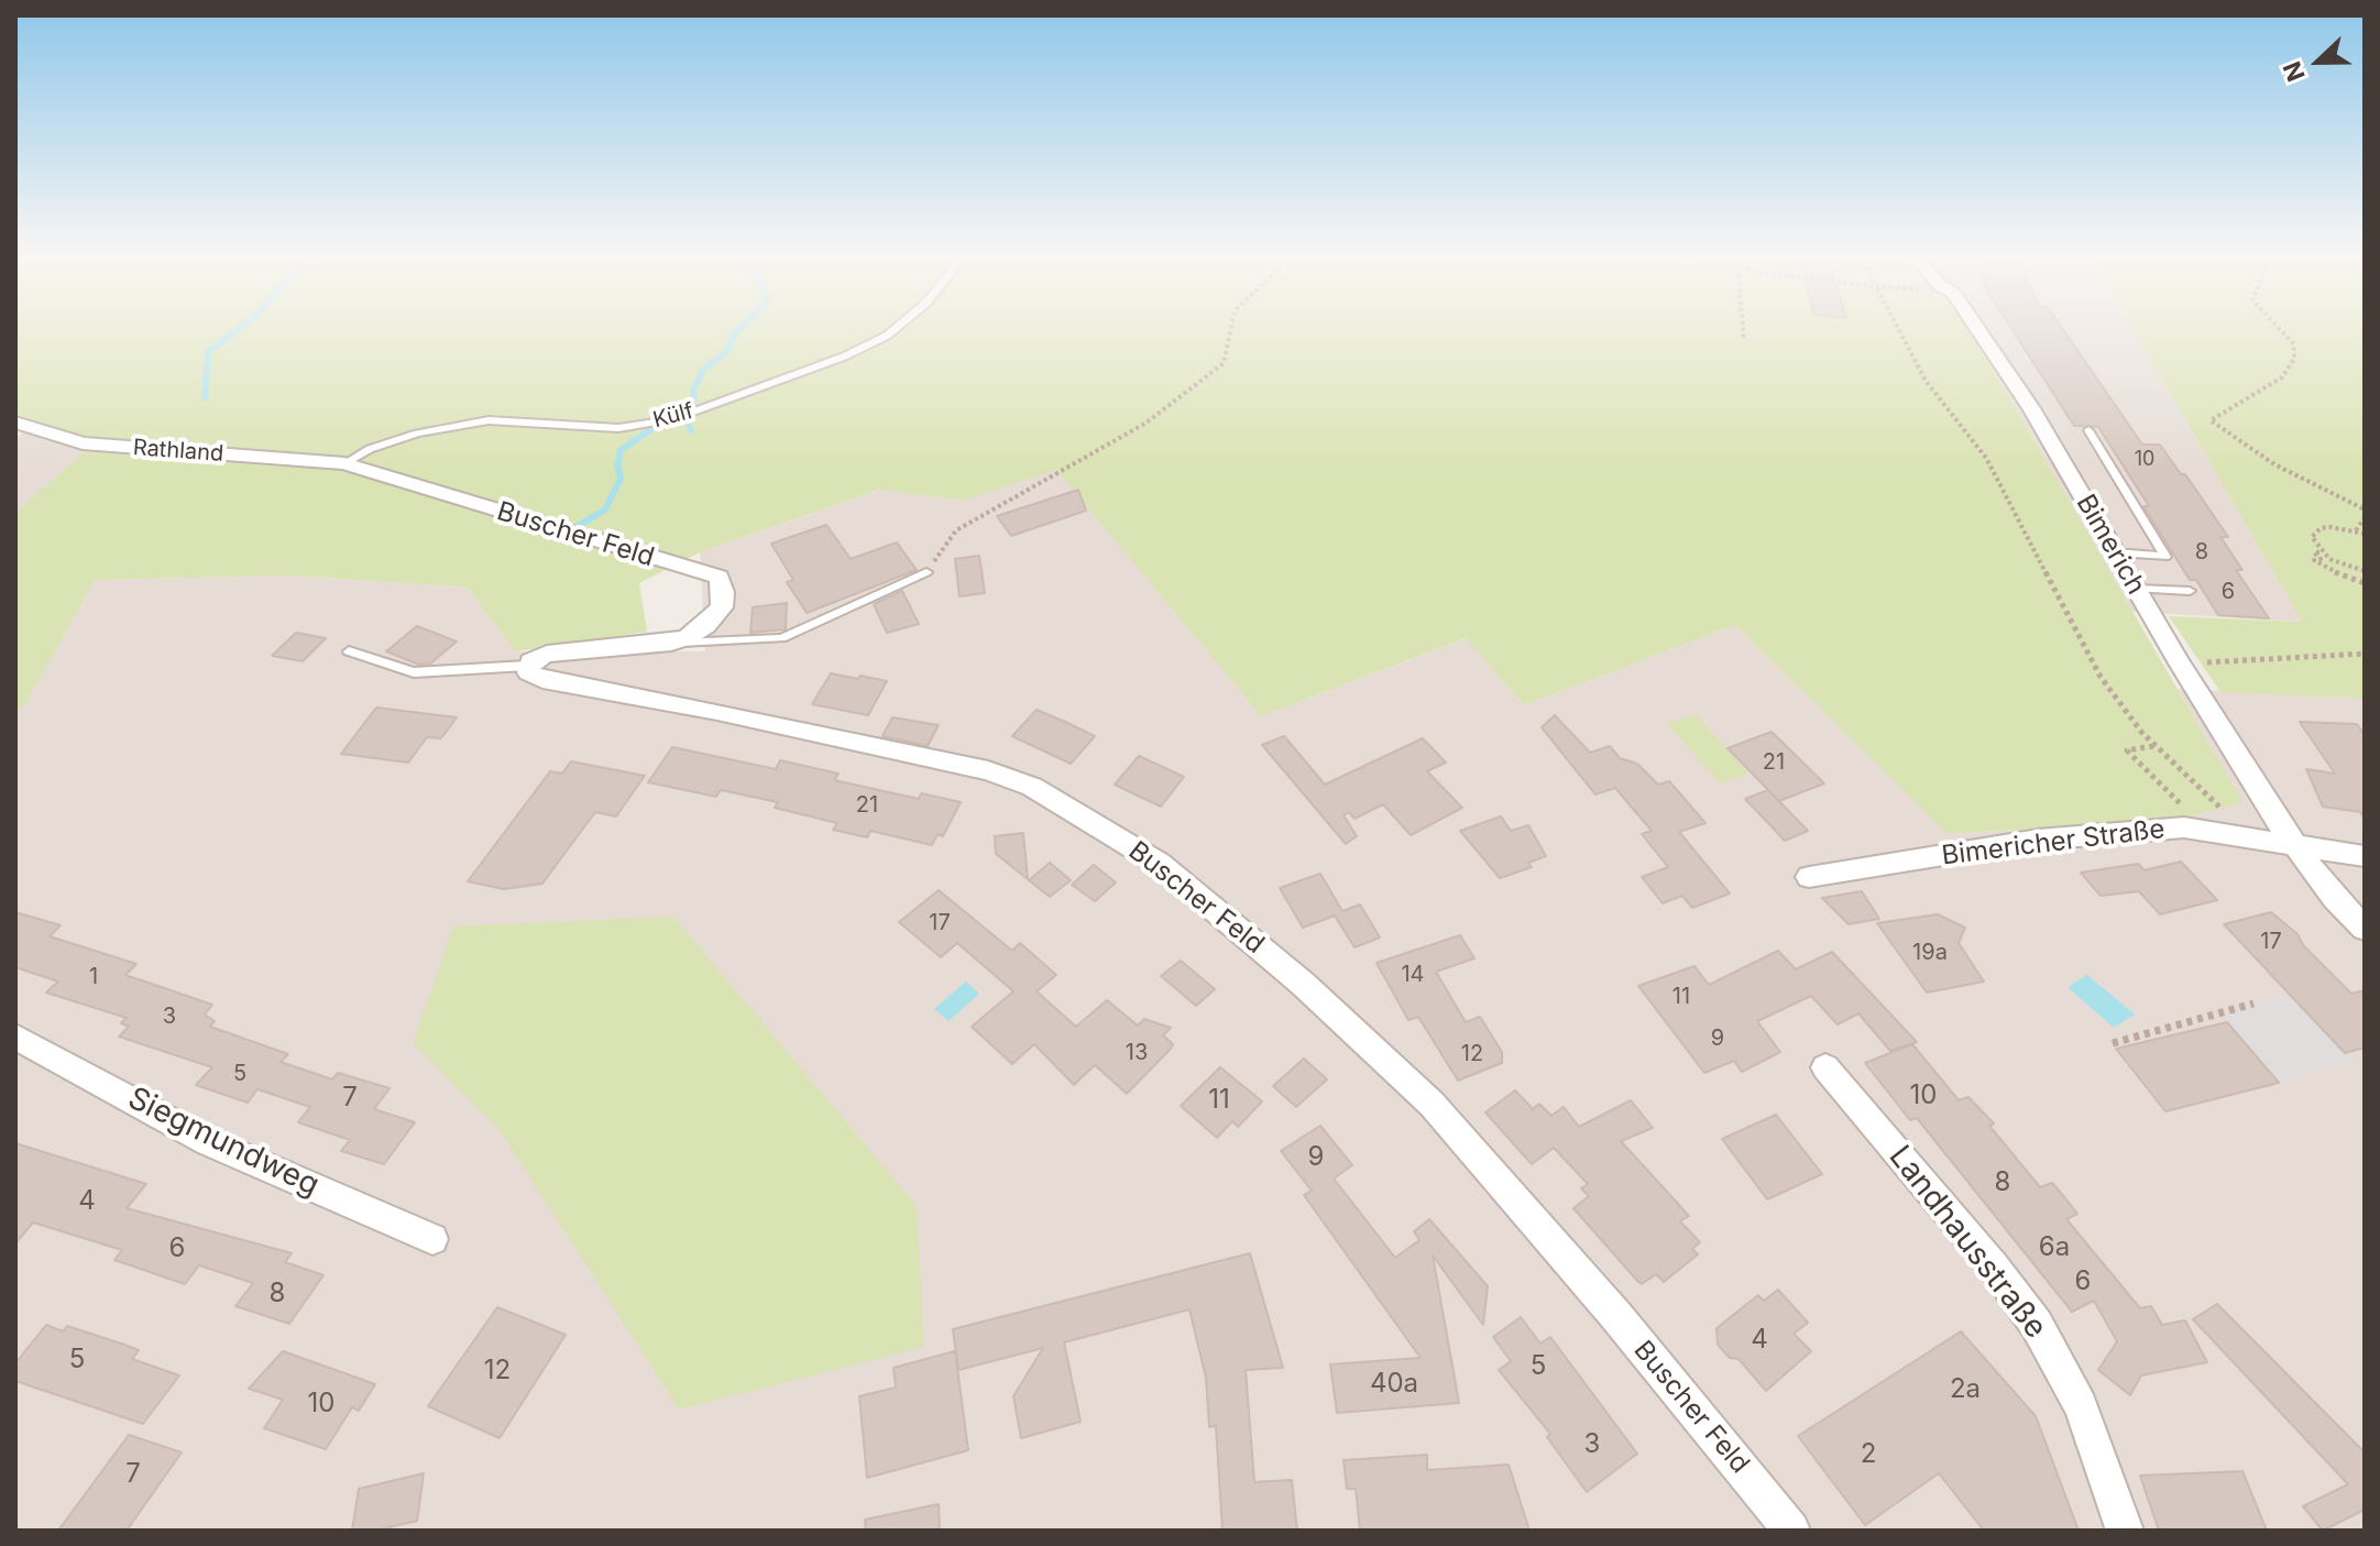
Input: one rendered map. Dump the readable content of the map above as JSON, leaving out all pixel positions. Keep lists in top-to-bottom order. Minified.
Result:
{"streets":{"street":["Rathland","Buscher Feld","Bimerich","Bimericher Straße","Siegmundweg","Landhausstraße"],"lane":["Külf"]},"crossings":[["Külf","Rathland"],["Külf","Buscher Feld"],["Rathland","Buscher Feld"],["Bimerich","Bimericher Straße"]],"house_numbers":["10","8","6","21","21","17","17","19a","14","1","11","3","9","13","12","5","10","7","11","9","8","4","6a","6","6","8","4","5","5","12","40a","2a","10","3","2","7"],"north":"left"}
